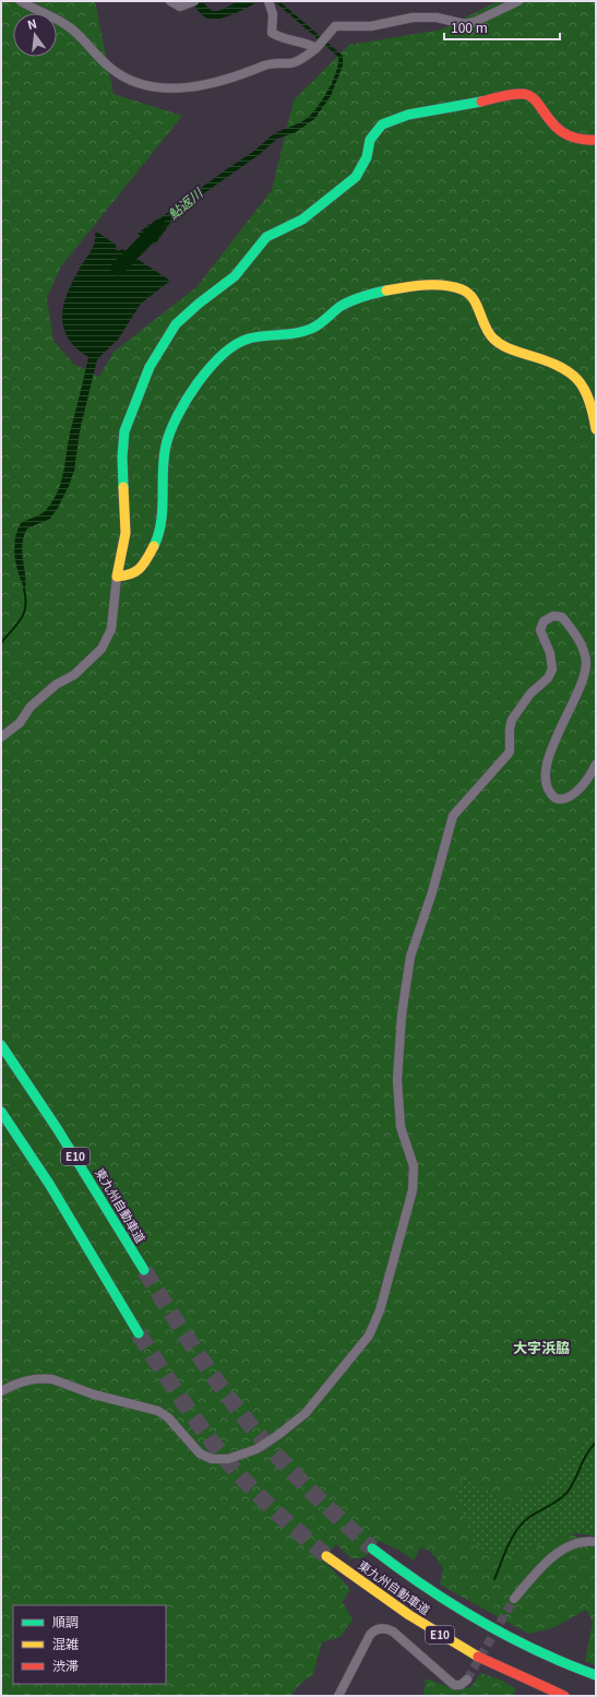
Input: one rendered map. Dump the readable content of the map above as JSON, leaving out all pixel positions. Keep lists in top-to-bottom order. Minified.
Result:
{"streets":{"main road":["E10","東九州自動車道"]},"districts":["大字浜脇"],"water":["鮎返川"],"legend":["順調","混雑","渋滞"],"scale_bar":"100 m","north":"top"}
